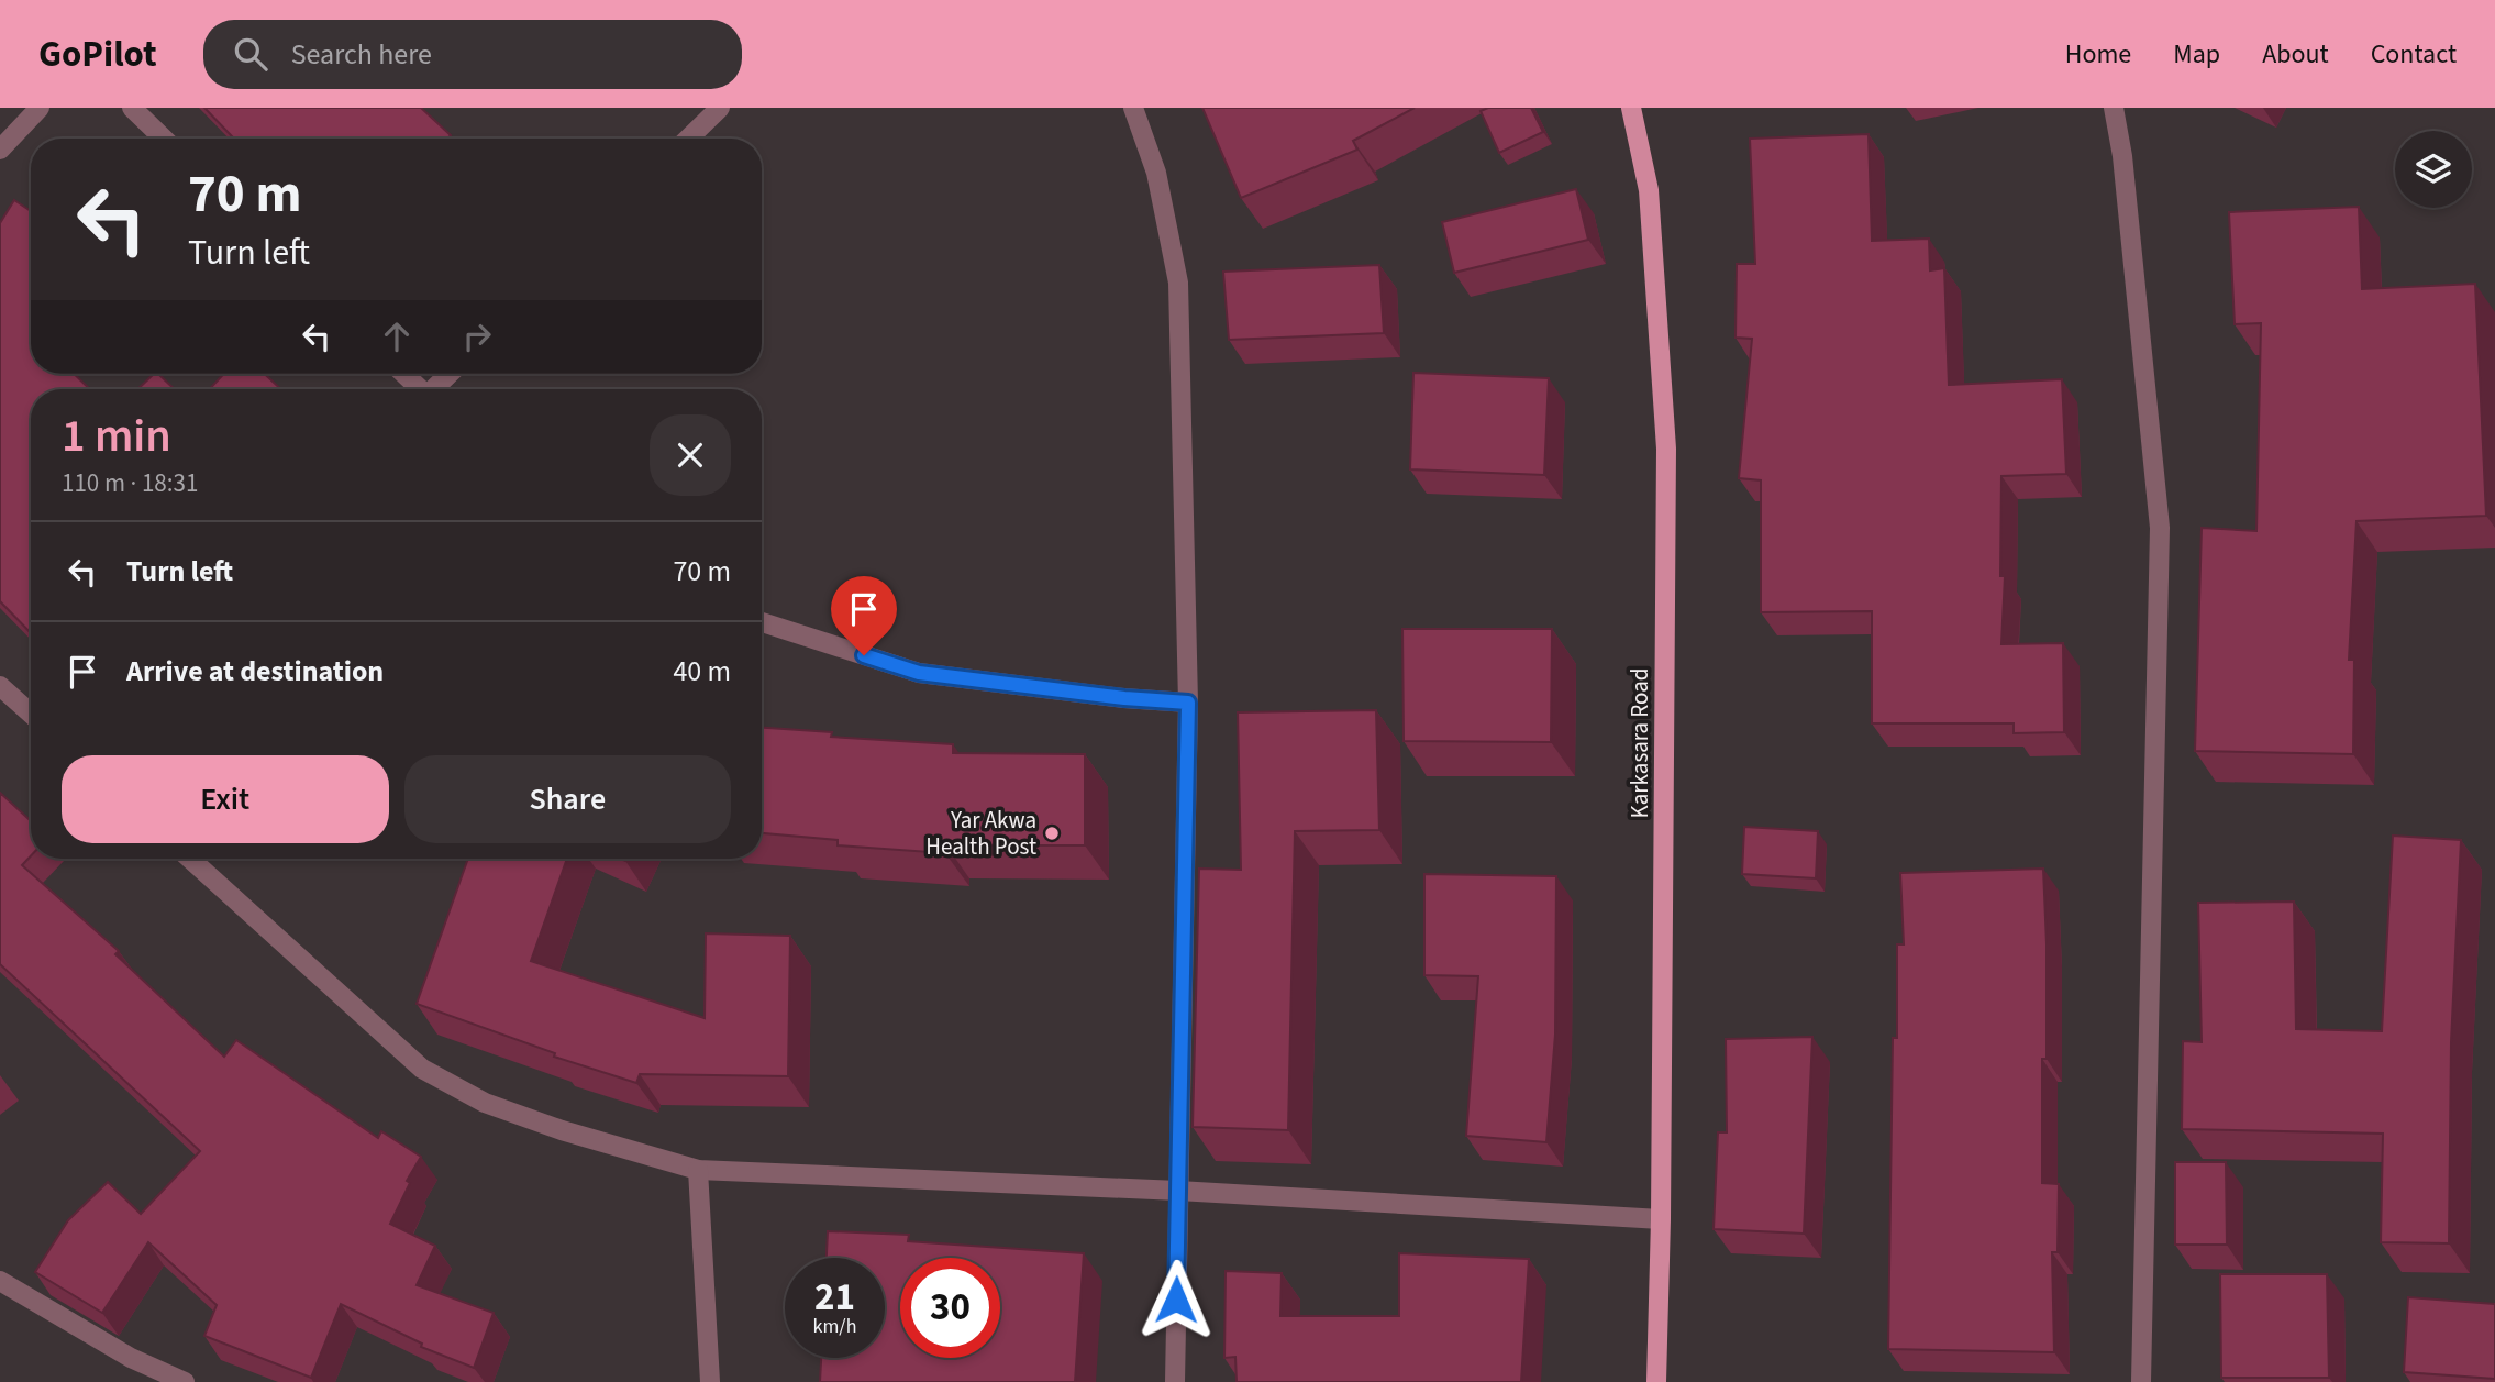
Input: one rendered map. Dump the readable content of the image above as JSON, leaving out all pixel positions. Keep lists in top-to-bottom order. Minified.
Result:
{"streets":{"main road":["Karkasara Road"]},"places":["Yar Akwa Health Post"],"page":{"header":"GoPilot","search":"Search here","nav":["Home","Map","About","Contact"],"turn":["70 m","Turn left"],"heading":["1 min","110 m · 18:31"],"list":[{"name":"Turn left","value":"70 m"},{"name":"Arrive at destination","value":"40 m"}],"buttons":["Exit","Share"],"speed":"21 km/h","limit":"30"}}
